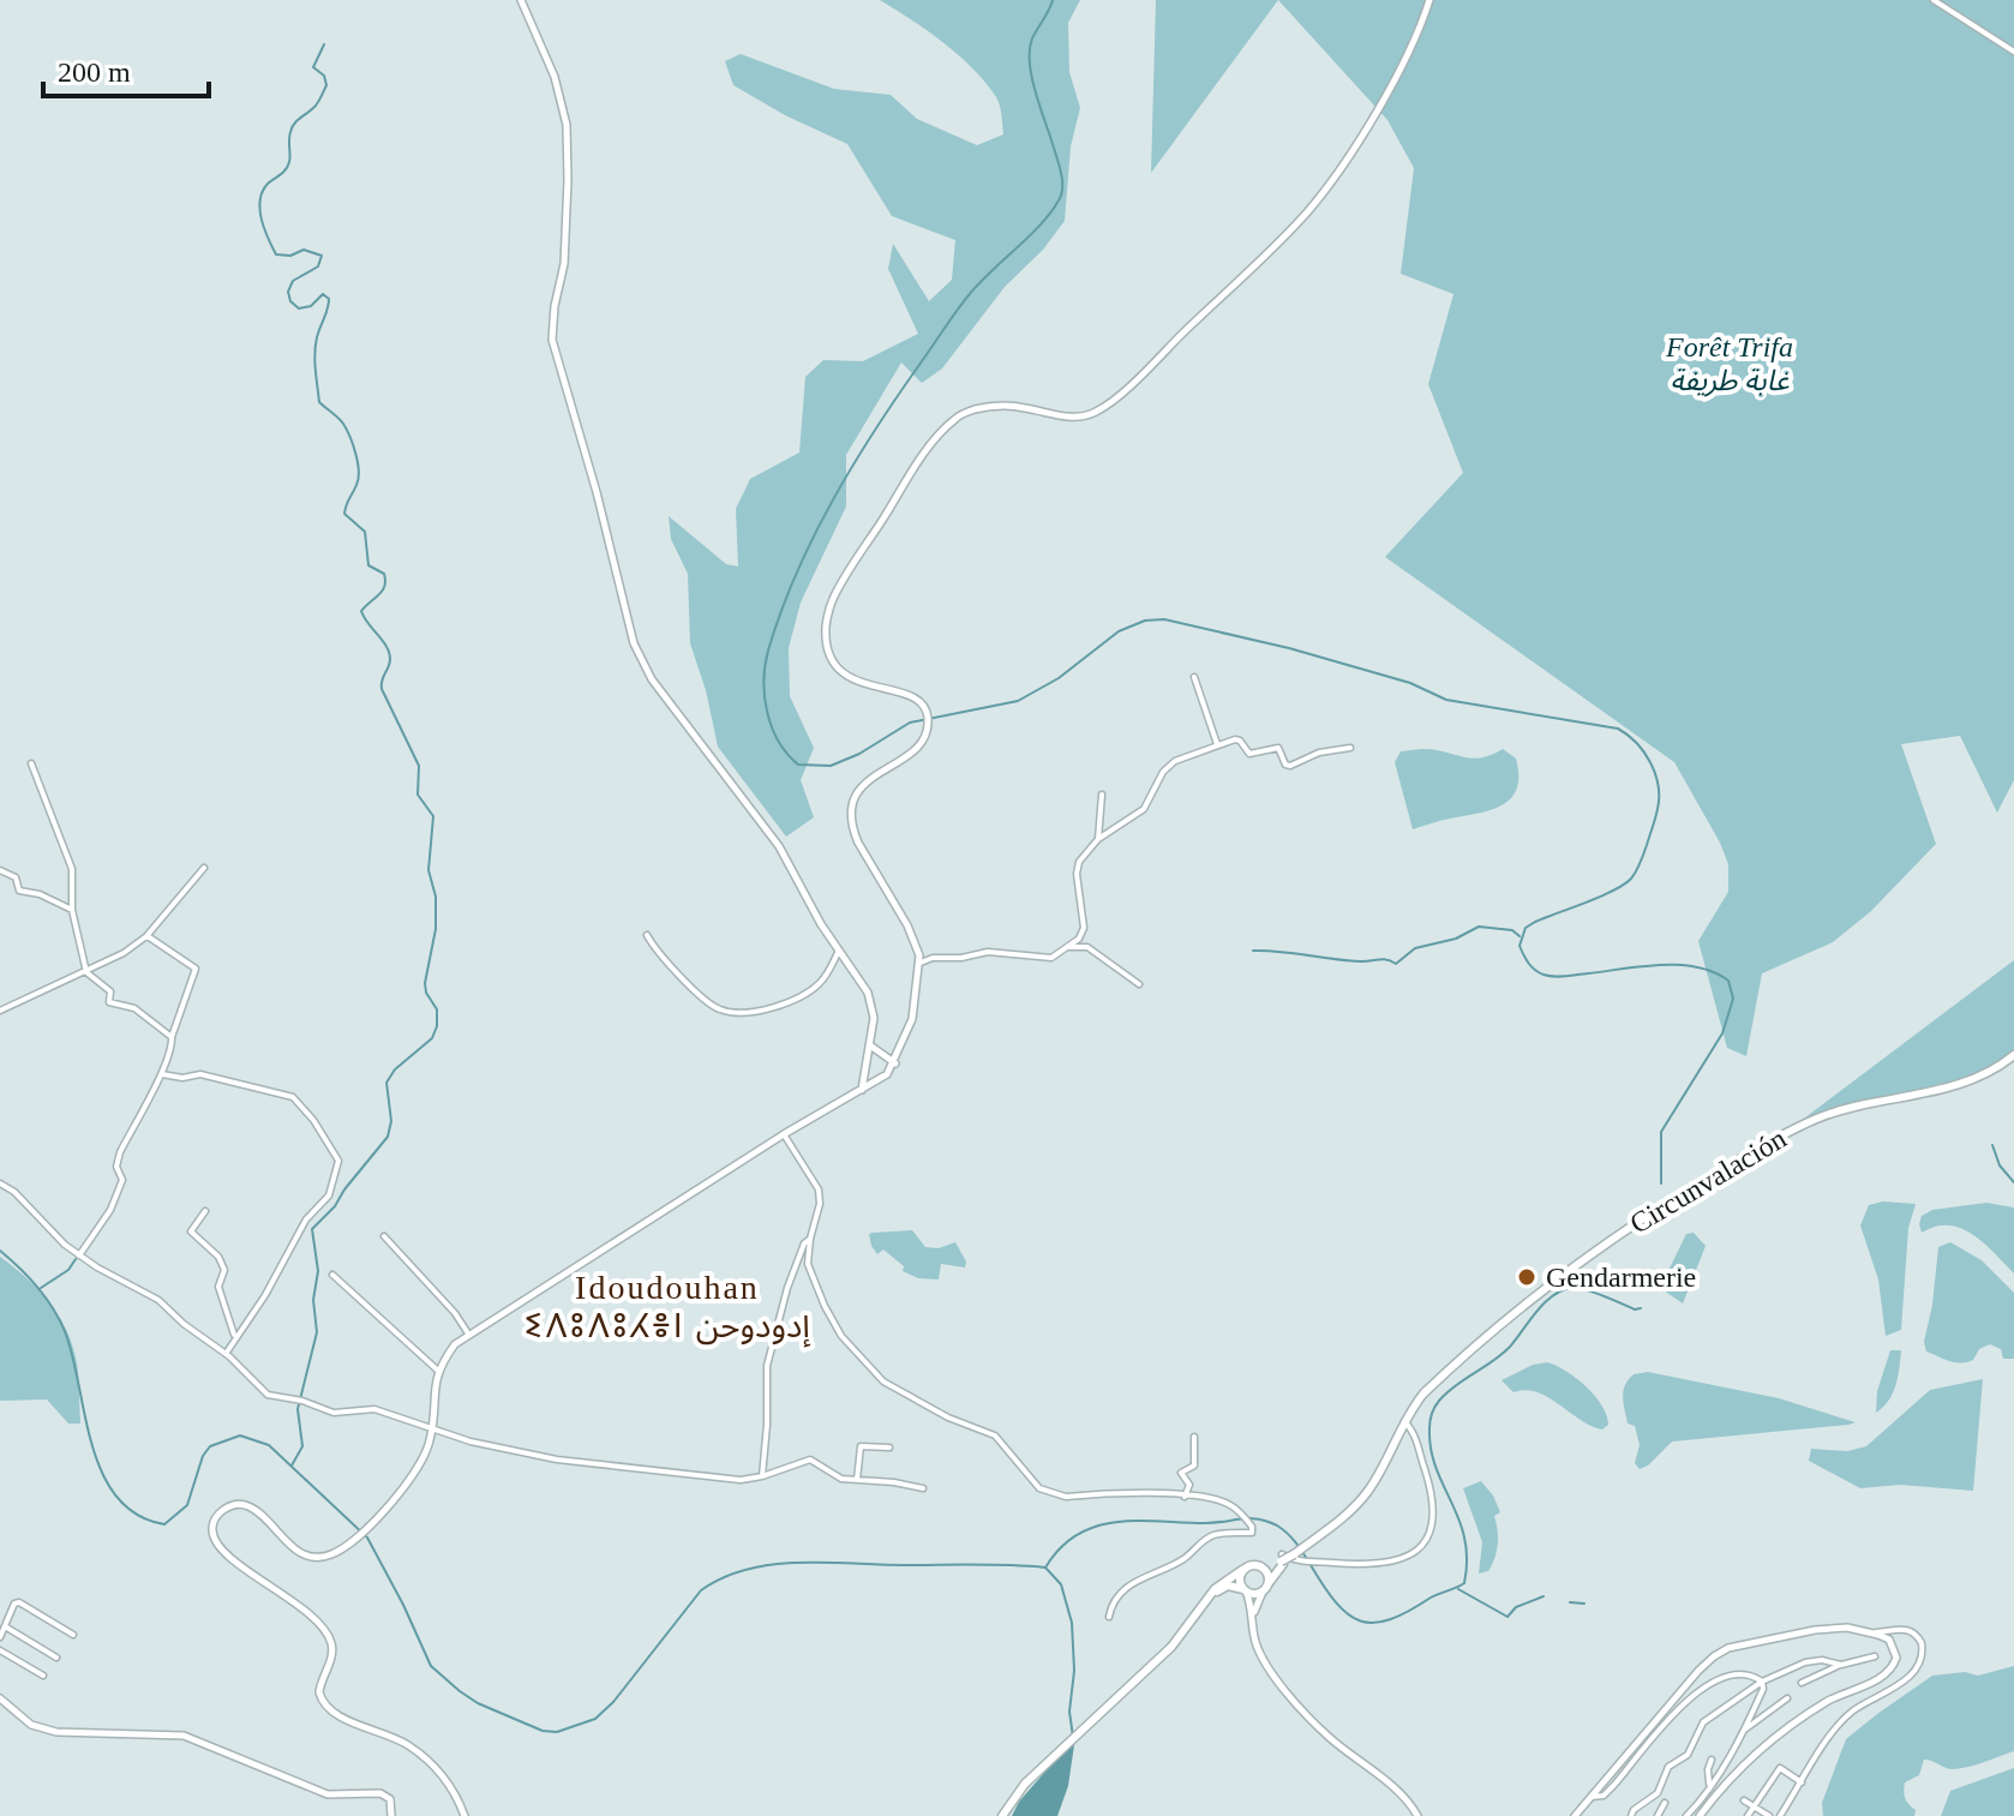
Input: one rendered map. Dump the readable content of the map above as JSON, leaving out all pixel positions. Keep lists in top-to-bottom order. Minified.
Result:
{"streets":{"main road":["Circunvalación"]},"districts":["Idoudouhan ⵉⴷⵓⴷⵓⵃⴻⵏ إدودوحن"],"parks":["Forêt Trifa غابة طريفة"],"places":["Gendarmerie"],"scale_bar":"200 m"}
